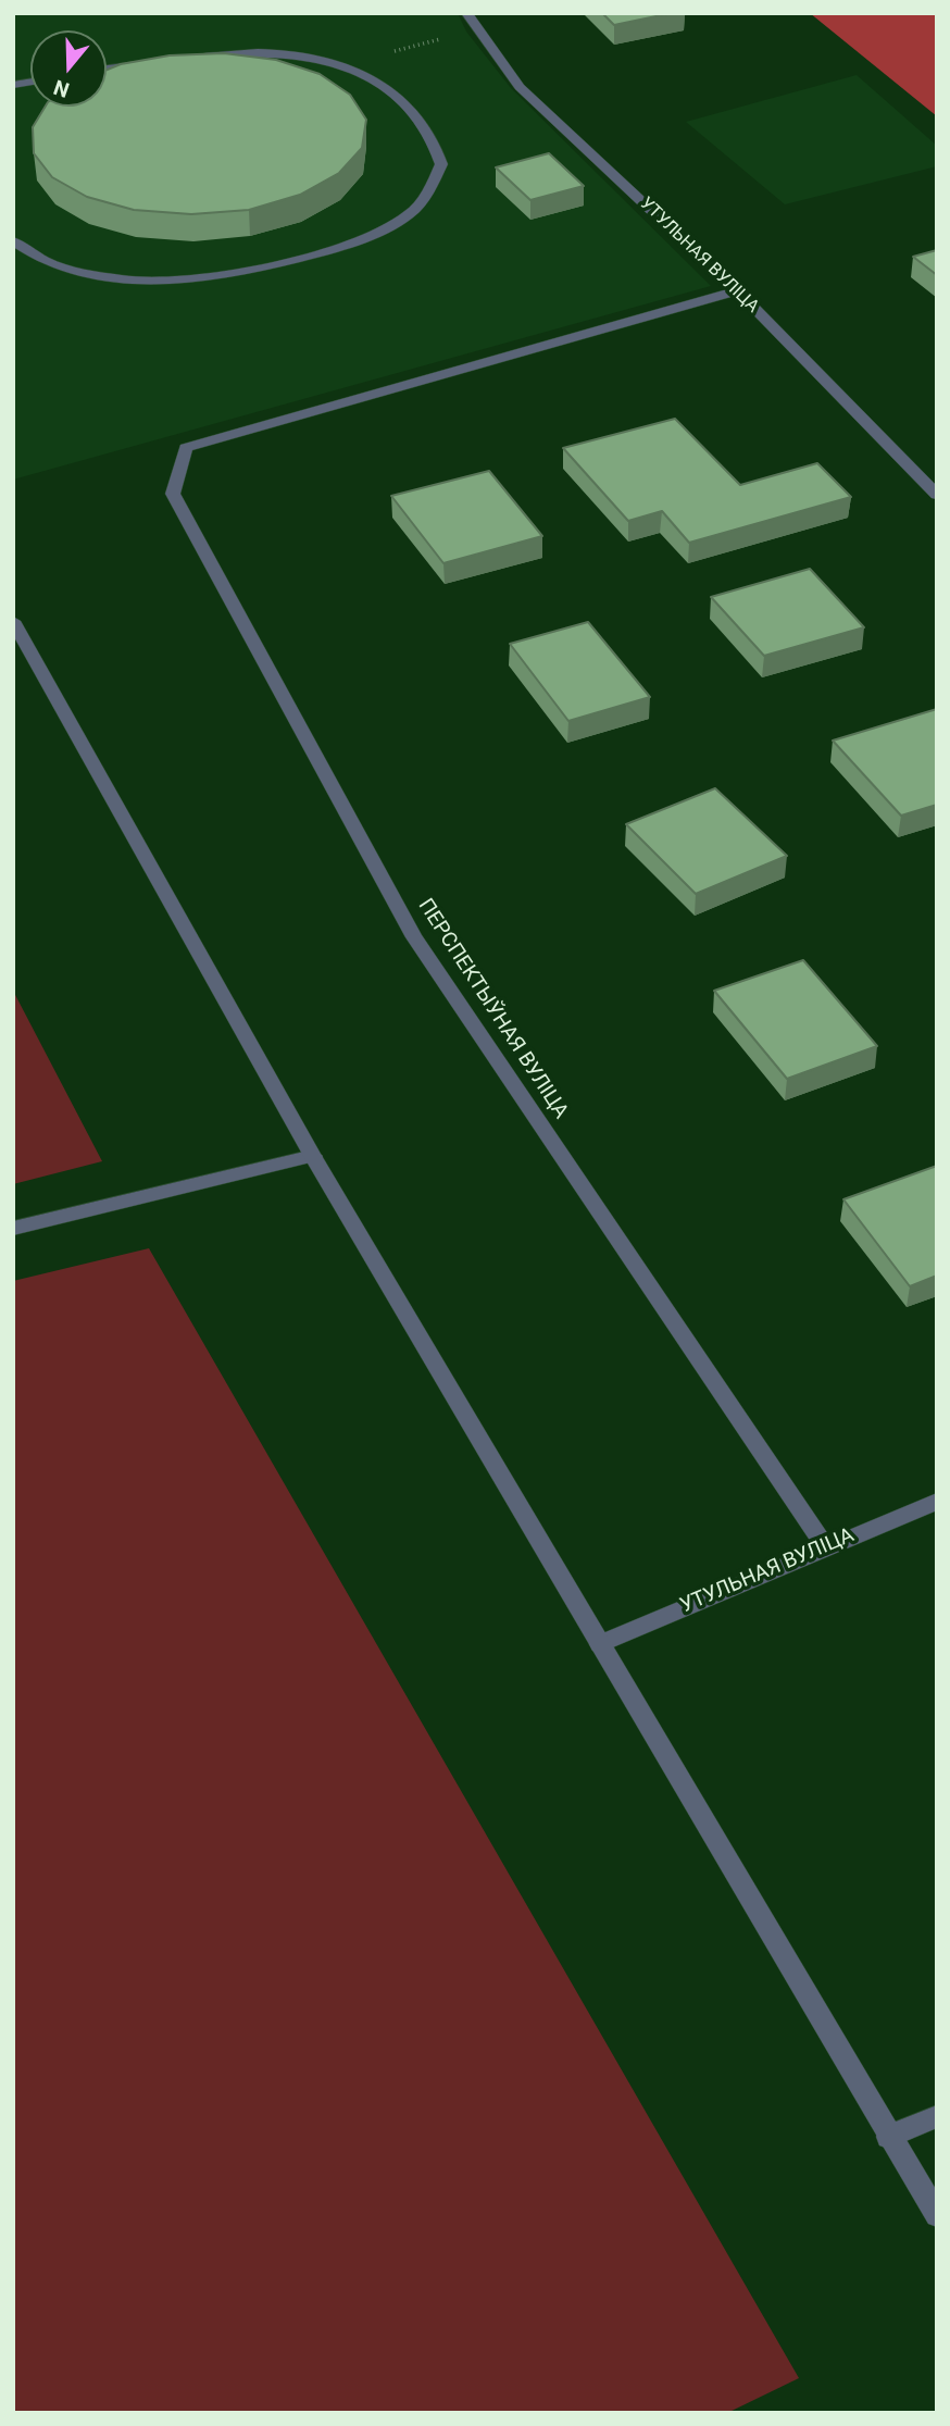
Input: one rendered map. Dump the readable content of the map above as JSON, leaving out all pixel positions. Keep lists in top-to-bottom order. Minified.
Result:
{"streets":{"street":["УТУЛЬНАЯ ВУЛІЦА","ПЕРСПЕКТЫЎНАЯ ВУЛІЦА"]},"crossings":[["УТУЛЬНАЯ ВУЛІЦА","ПЕРСПЕКТЫЎНАЯ ВУЛІЦА"]],"north":"bottom"}
